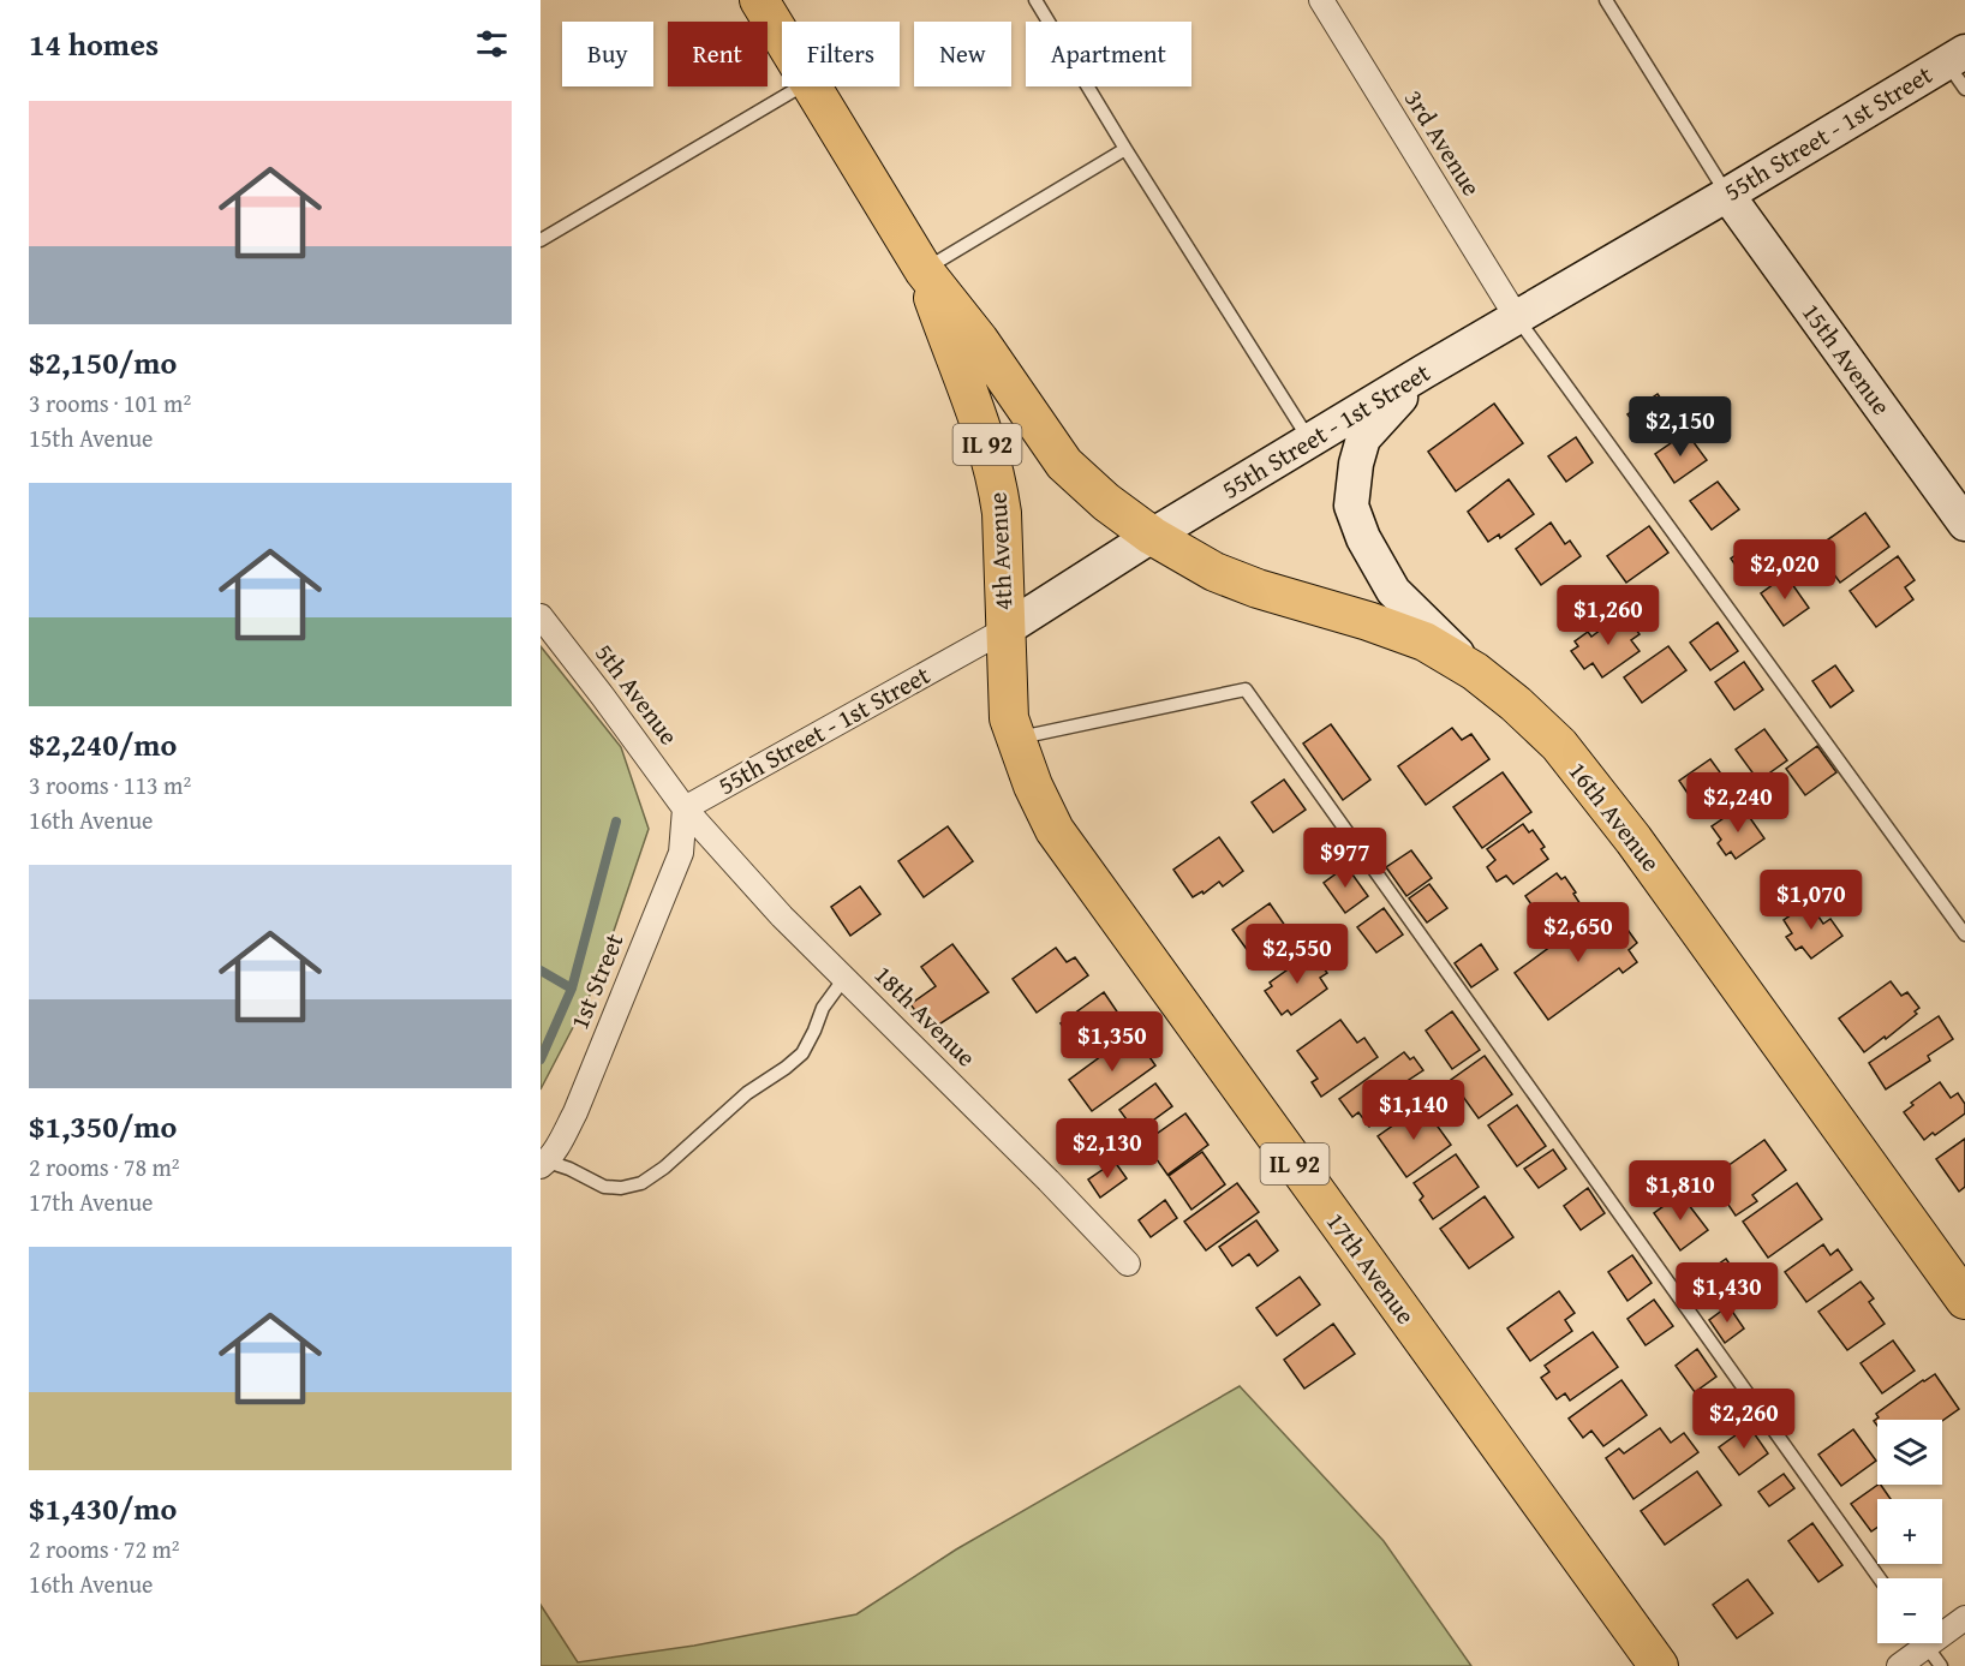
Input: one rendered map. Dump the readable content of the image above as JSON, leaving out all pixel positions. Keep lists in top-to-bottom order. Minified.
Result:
{"streets":{"main road":["IL 92","4th Avenue","16th Avenue","17th Avenue"],"street":["55th Street - 1st Street","3rd Avenue","15th Avenue","5th Avenue","1st Street","18th Avenue"]},"crossings":[["55th Street - 1st Street","3rd Avenue"],["55th Street - 1st Street","15th Avenue"],["55th Street - 1st Street","4th Avenue"],["55th Street - 1st Street","5th Avenue"],["55th Street - 1st Street","16th Avenue"],["55th Street - 1st Street","1st Street"],["55th Street - 1st Street","18th Avenue"],["55th Street - 1st Street","17th Avenue"],["4th Avenue","16th Avenue"],["4th Avenue","17th Avenue"],["5th Avenue","1st Street"],["5th Avenue","18th Avenue"],["1st Street","18th Avenue"]],"page":{"heading":"14 homes","chip":["Buy","Rent","Filters","New","Apartment"],"list":[{"name":"$2,150/mo","note":"3 rooms · 101 m² · 15th Avenue"},{"name":"$2,240/mo","note":"3 rooms · 113 m² · 16th Avenue"},{"name":"$1,350/mo","note":"2 rooms · 78 m² · 17th Avenue"},{"name":"$1,430/mo","note":"2 rooms · 72 m² · 16th Avenue"}],"price":["$2,150","$2,020","$1,260","$2,240","$977","$1,070","$2,650","$2,550","$1,350","$1,140","$2,130","$1,810","$1,430","$2,260"],"map_buttons":["+","−"]}}
